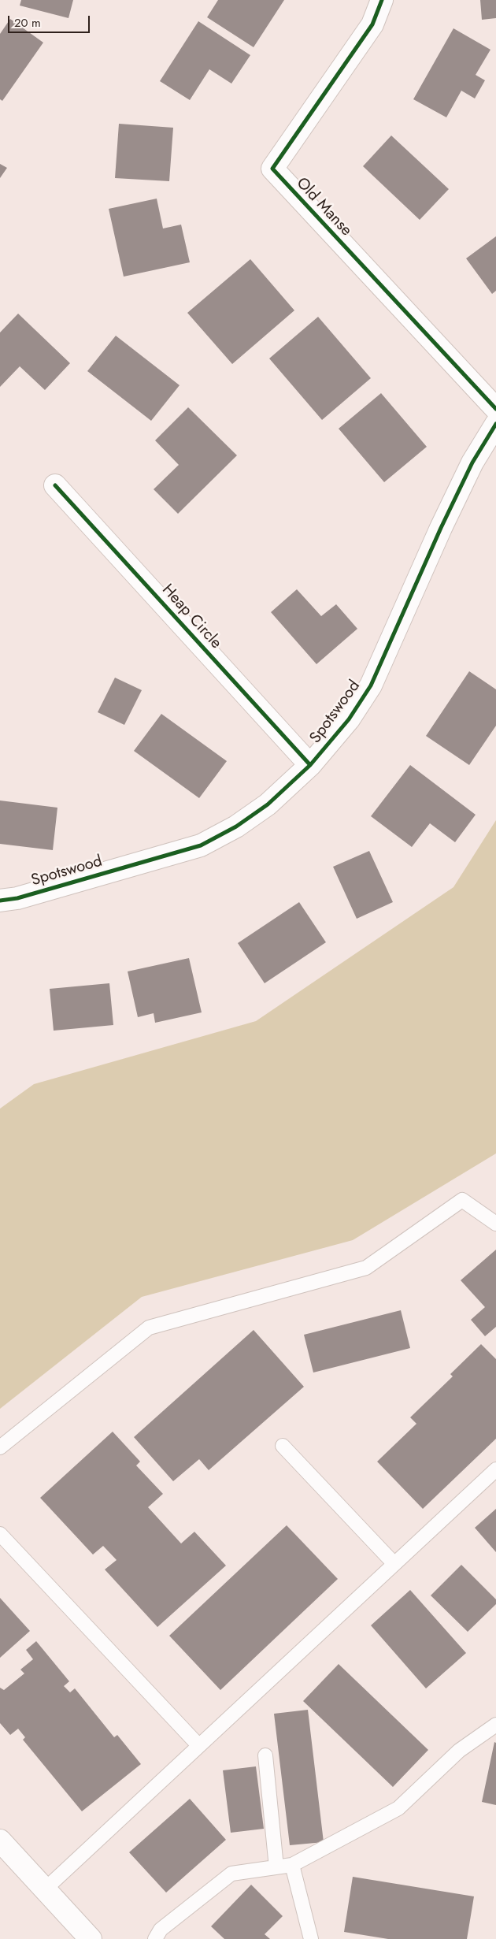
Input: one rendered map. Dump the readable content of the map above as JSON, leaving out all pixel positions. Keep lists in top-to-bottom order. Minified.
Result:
{"streets":{"street":["Old Manse","Heap Circle","Spotswood"]},"crossings":[["Heap Circle","Spotswood"]],"scale_bar":"20 m"}
